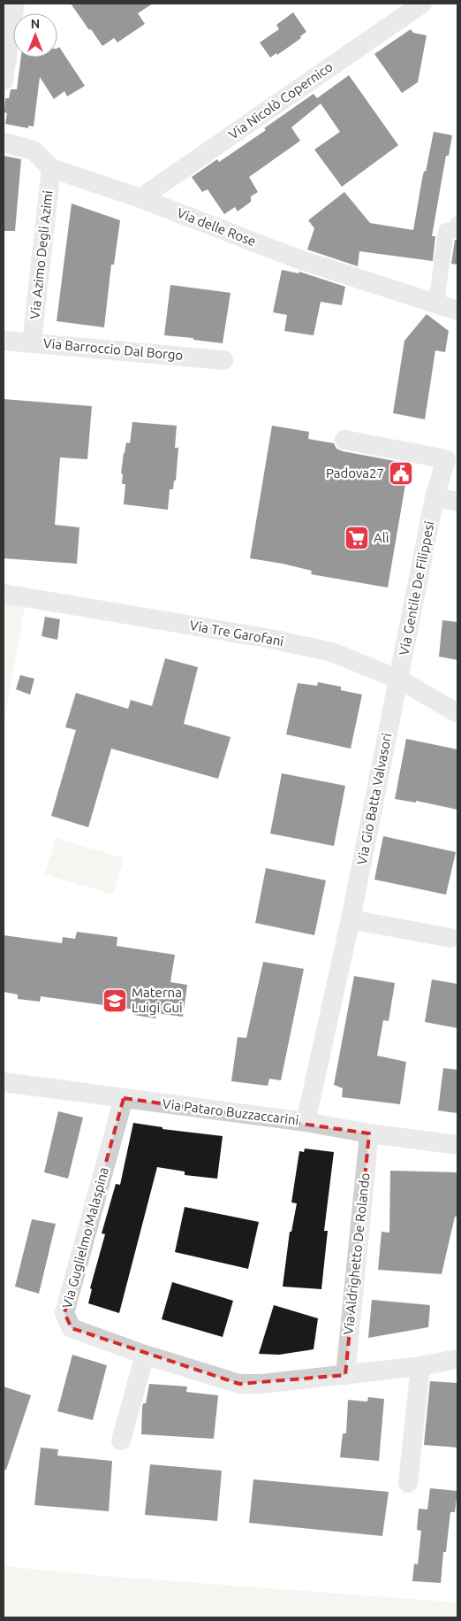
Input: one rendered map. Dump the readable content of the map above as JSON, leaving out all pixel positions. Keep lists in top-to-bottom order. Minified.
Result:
{"streets":{"street":["Via Nicolò Copernico","Via delle Rose","Via Azimo Degli Azimi","Via Barroccio Dal Borgo","Via Gentile De Filippesi","Via Tre Garofani","Via Gio Batta Valvasori","Via Pataro Buzzaccarini","Via Guglielmo Malaspina","Via Aldrighetto De Rolando"]},"crossings":[["Via Nicolò Copernico","Via delle Rose"],["Via delle Rose","Via Azimo Degli Azimi"],["Via Azimo Degli Azimi","Via Barroccio Dal Borgo"],["Via Gentile De Filippesi","Via Tre Garofani"],["Via Gentile De Filippesi","Via Gio Batta Valvasori"],["Via Tre Garofani","Via Gio Batta Valvasori"],["Via Gio Batta Valvasori","Via Pataro Buzzaccarini"],["Via Pataro Buzzaccarini","Via Guglielmo Malaspina"],["Via Pataro Buzzaccarini","Via Aldrighetto De Rolando"],["Via Guglielmo Malaspina","Via Aldrighetto De Rolando"]],"places":{"public building":["Padova27"],"supermarket":["Alì"],"school or university":["Materna Luigi Gui"]},"north":"top"}
